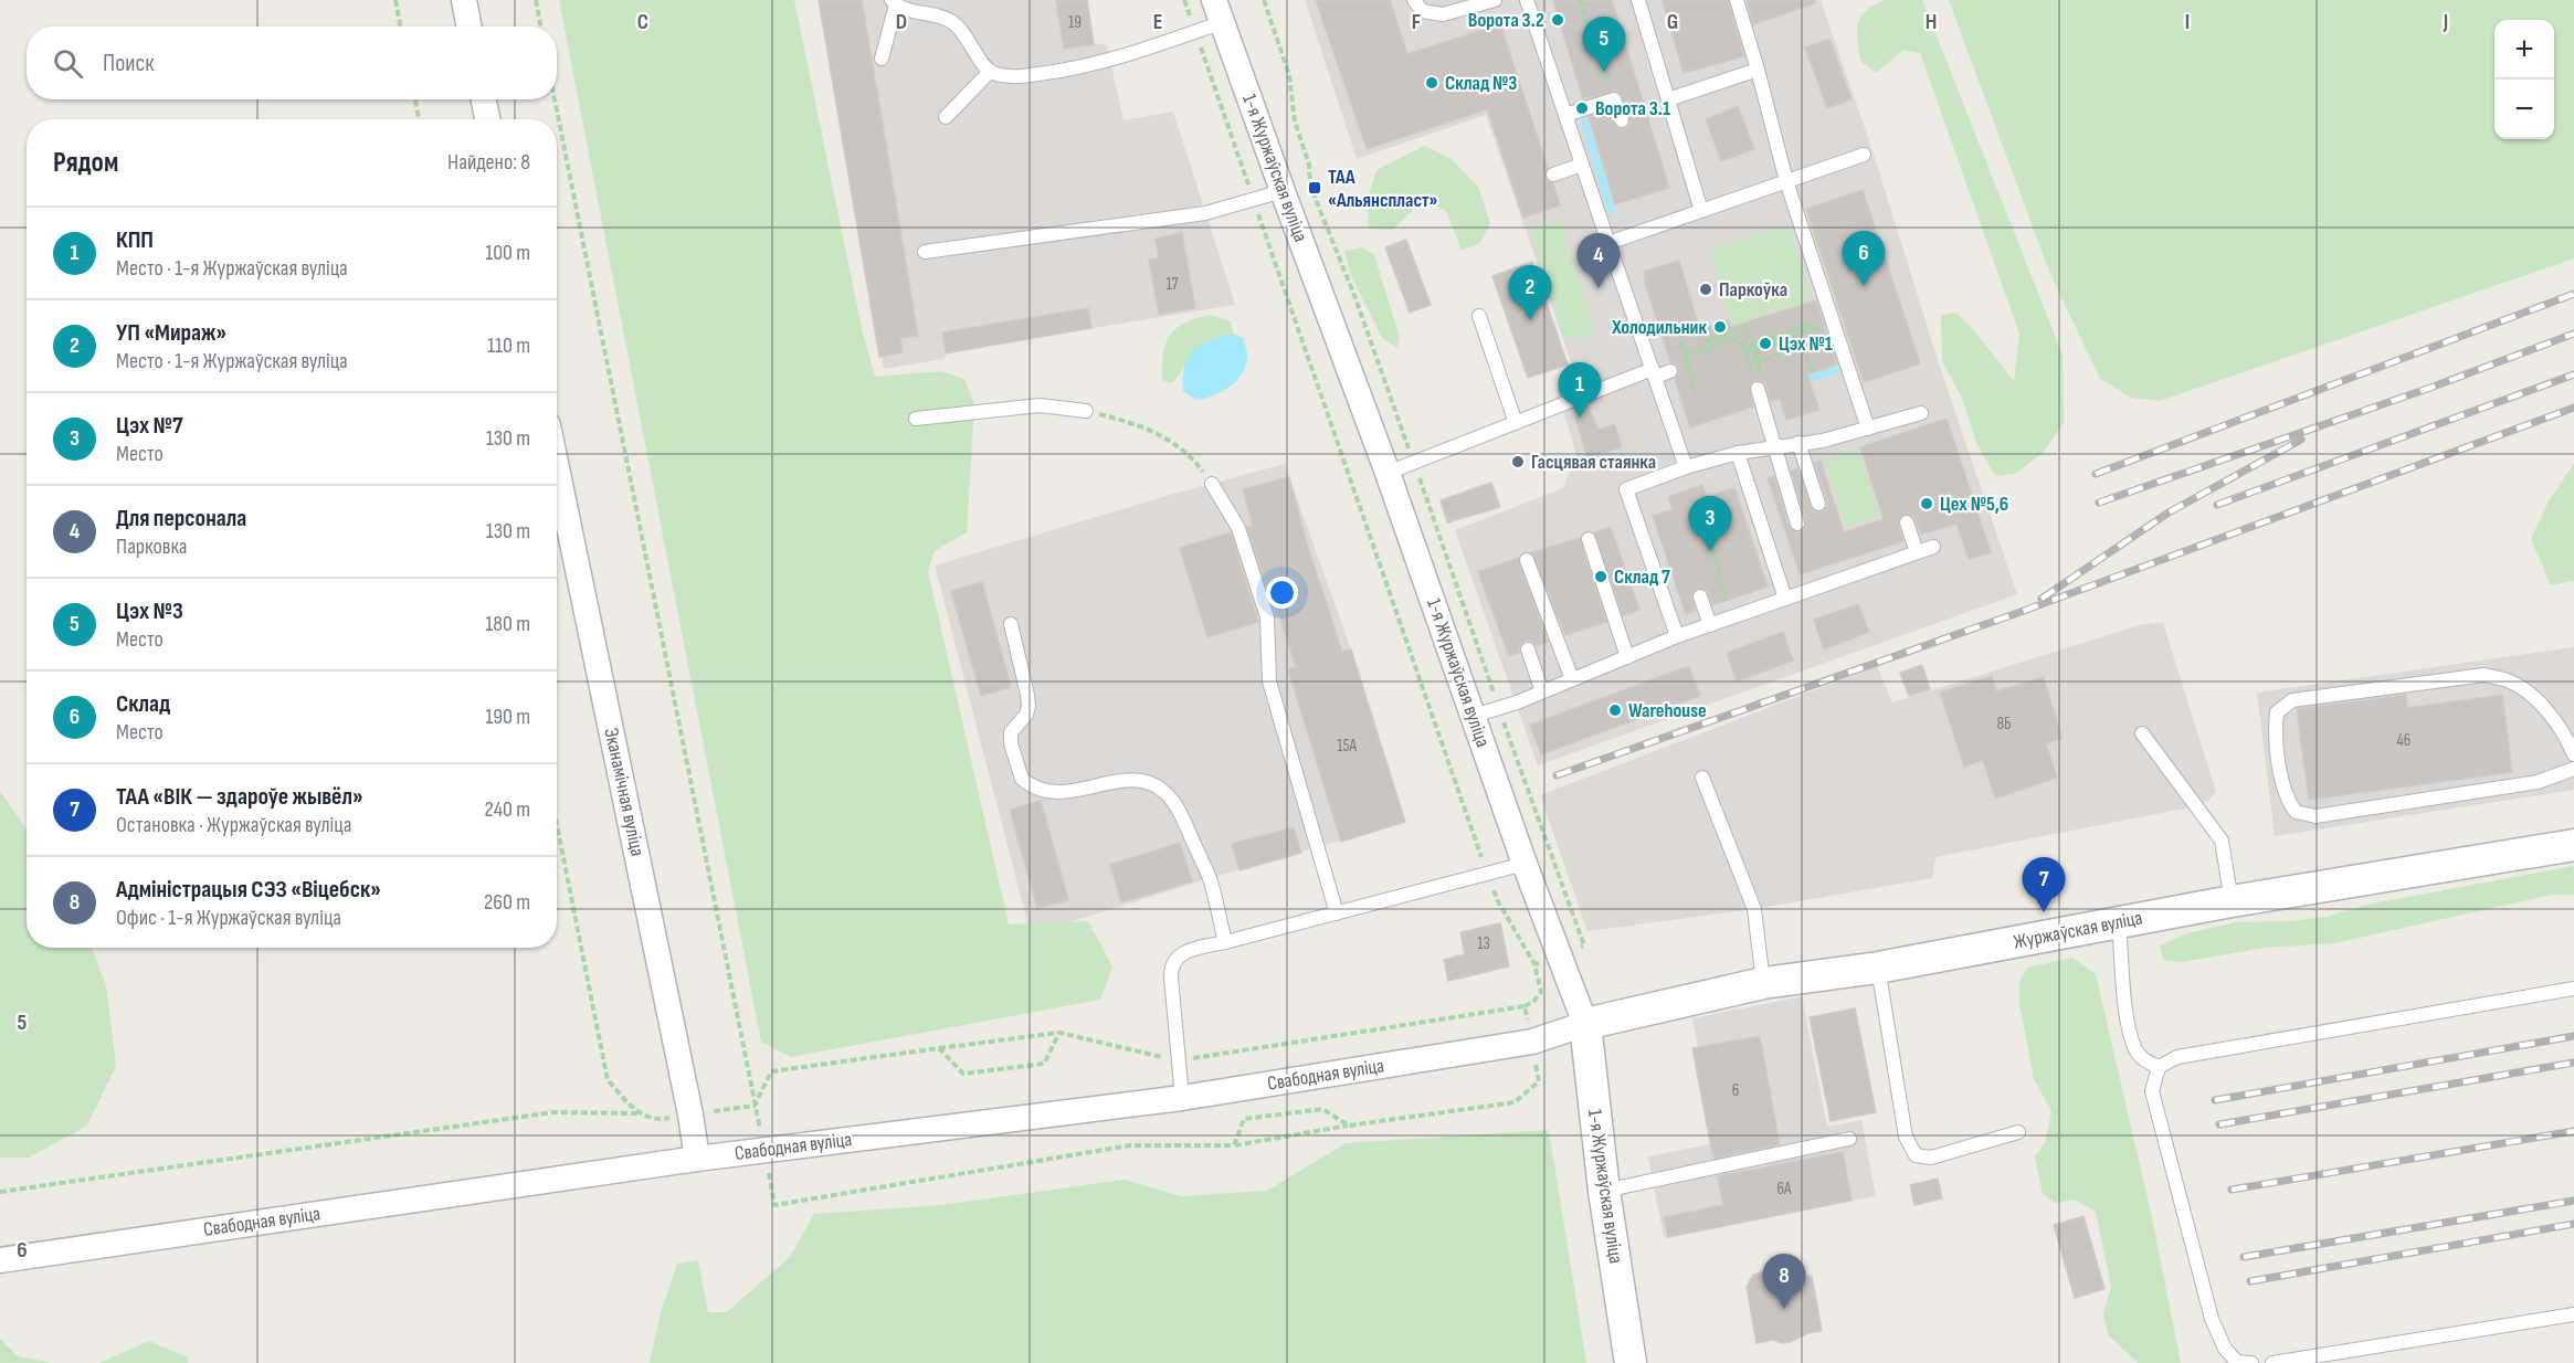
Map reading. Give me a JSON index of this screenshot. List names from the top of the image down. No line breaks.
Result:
{"streets":{"street":["1-я Журжаўская вуліца","Эканамічная вуліца","Журжаўская вуліца","Свабодная вуліца"]},"crossings":[["1-я Журжаўская вуліца","Журжаўская вуліца"],["1-я Журжаўская вуліца","Свабодная вуліца"],["Эканамічная вуліца","Свабодная вуліца"],["Журжаўская вуліца","Свабодная вуліца"]],"places":{"other":["Ворота 3.2","Склад №3","Ворота 3.1","Паркоўка","Холодильник","Цэх №1","Гасцявая стаянка","Цех №5,6","Склад 7","Warehouse"],"transit":["ТАА «Альянспласт»"]},"house_numbers":["19","17","8Б","46","15А","13","6","6А"],"page":{"pins":["5","6","4","2","1","3","7","8"],"map_buttons":["+","−"],"search":"Поиск","heading":["Рядом","Найдено: 8"],"list":[{"mark":"1","name":"КПП","note":"Место · 1-я Журжаўская вуліца","value":"100 m"},{"mark":"2","name":"УП «Мираж»","note":"Место · 1-я Журжаўская вуліца","value":"110 m"},{"mark":"3","name":"Цэх №7","note":"Место","value":"130 m"},{"mark":"4","name":"Для персонала","note":"Парковка","value":"130 m"},{"mark":"5","name":"Цэх №3","note":"Место","value":"180 m"},{"mark":"6","name":"Склад","note":"Место","value":"190 m"},{"mark":"7","name":"ТАА «ВІК — здароўе жывёл»","note":"Остановка · Журжаўская вуліца","value":"240 m"},{"mark":"8","name":"Адміністрацыя СЭЗ «Віцебск»","note":"Офис · 1-я Журжаўская вуліца","value":"260 m"}]},"grid":{"columns":["C","D","E","F","G","H","I","J"],"rows":["5","6"]}}
